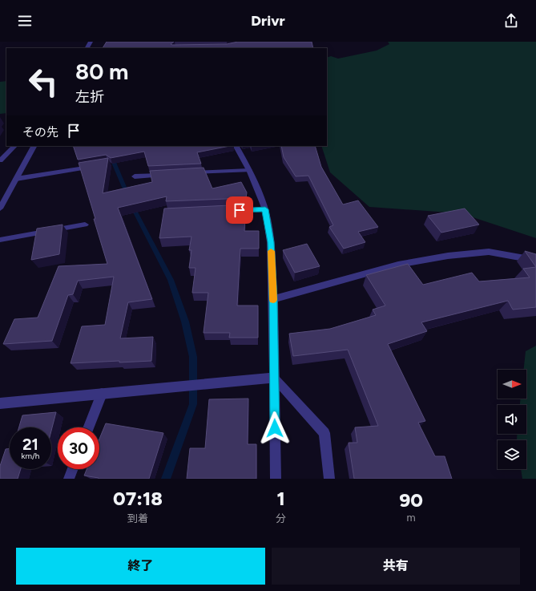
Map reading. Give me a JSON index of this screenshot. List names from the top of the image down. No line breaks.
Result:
{"north":"right","page":{"header":"Drivr","turn":["80 m","左折"],"then":"その先","speed":"21 km/h","limit":"30","eta":["07:18","到着","1","分","90","m"],"buttons":["終了","共有"]}}
